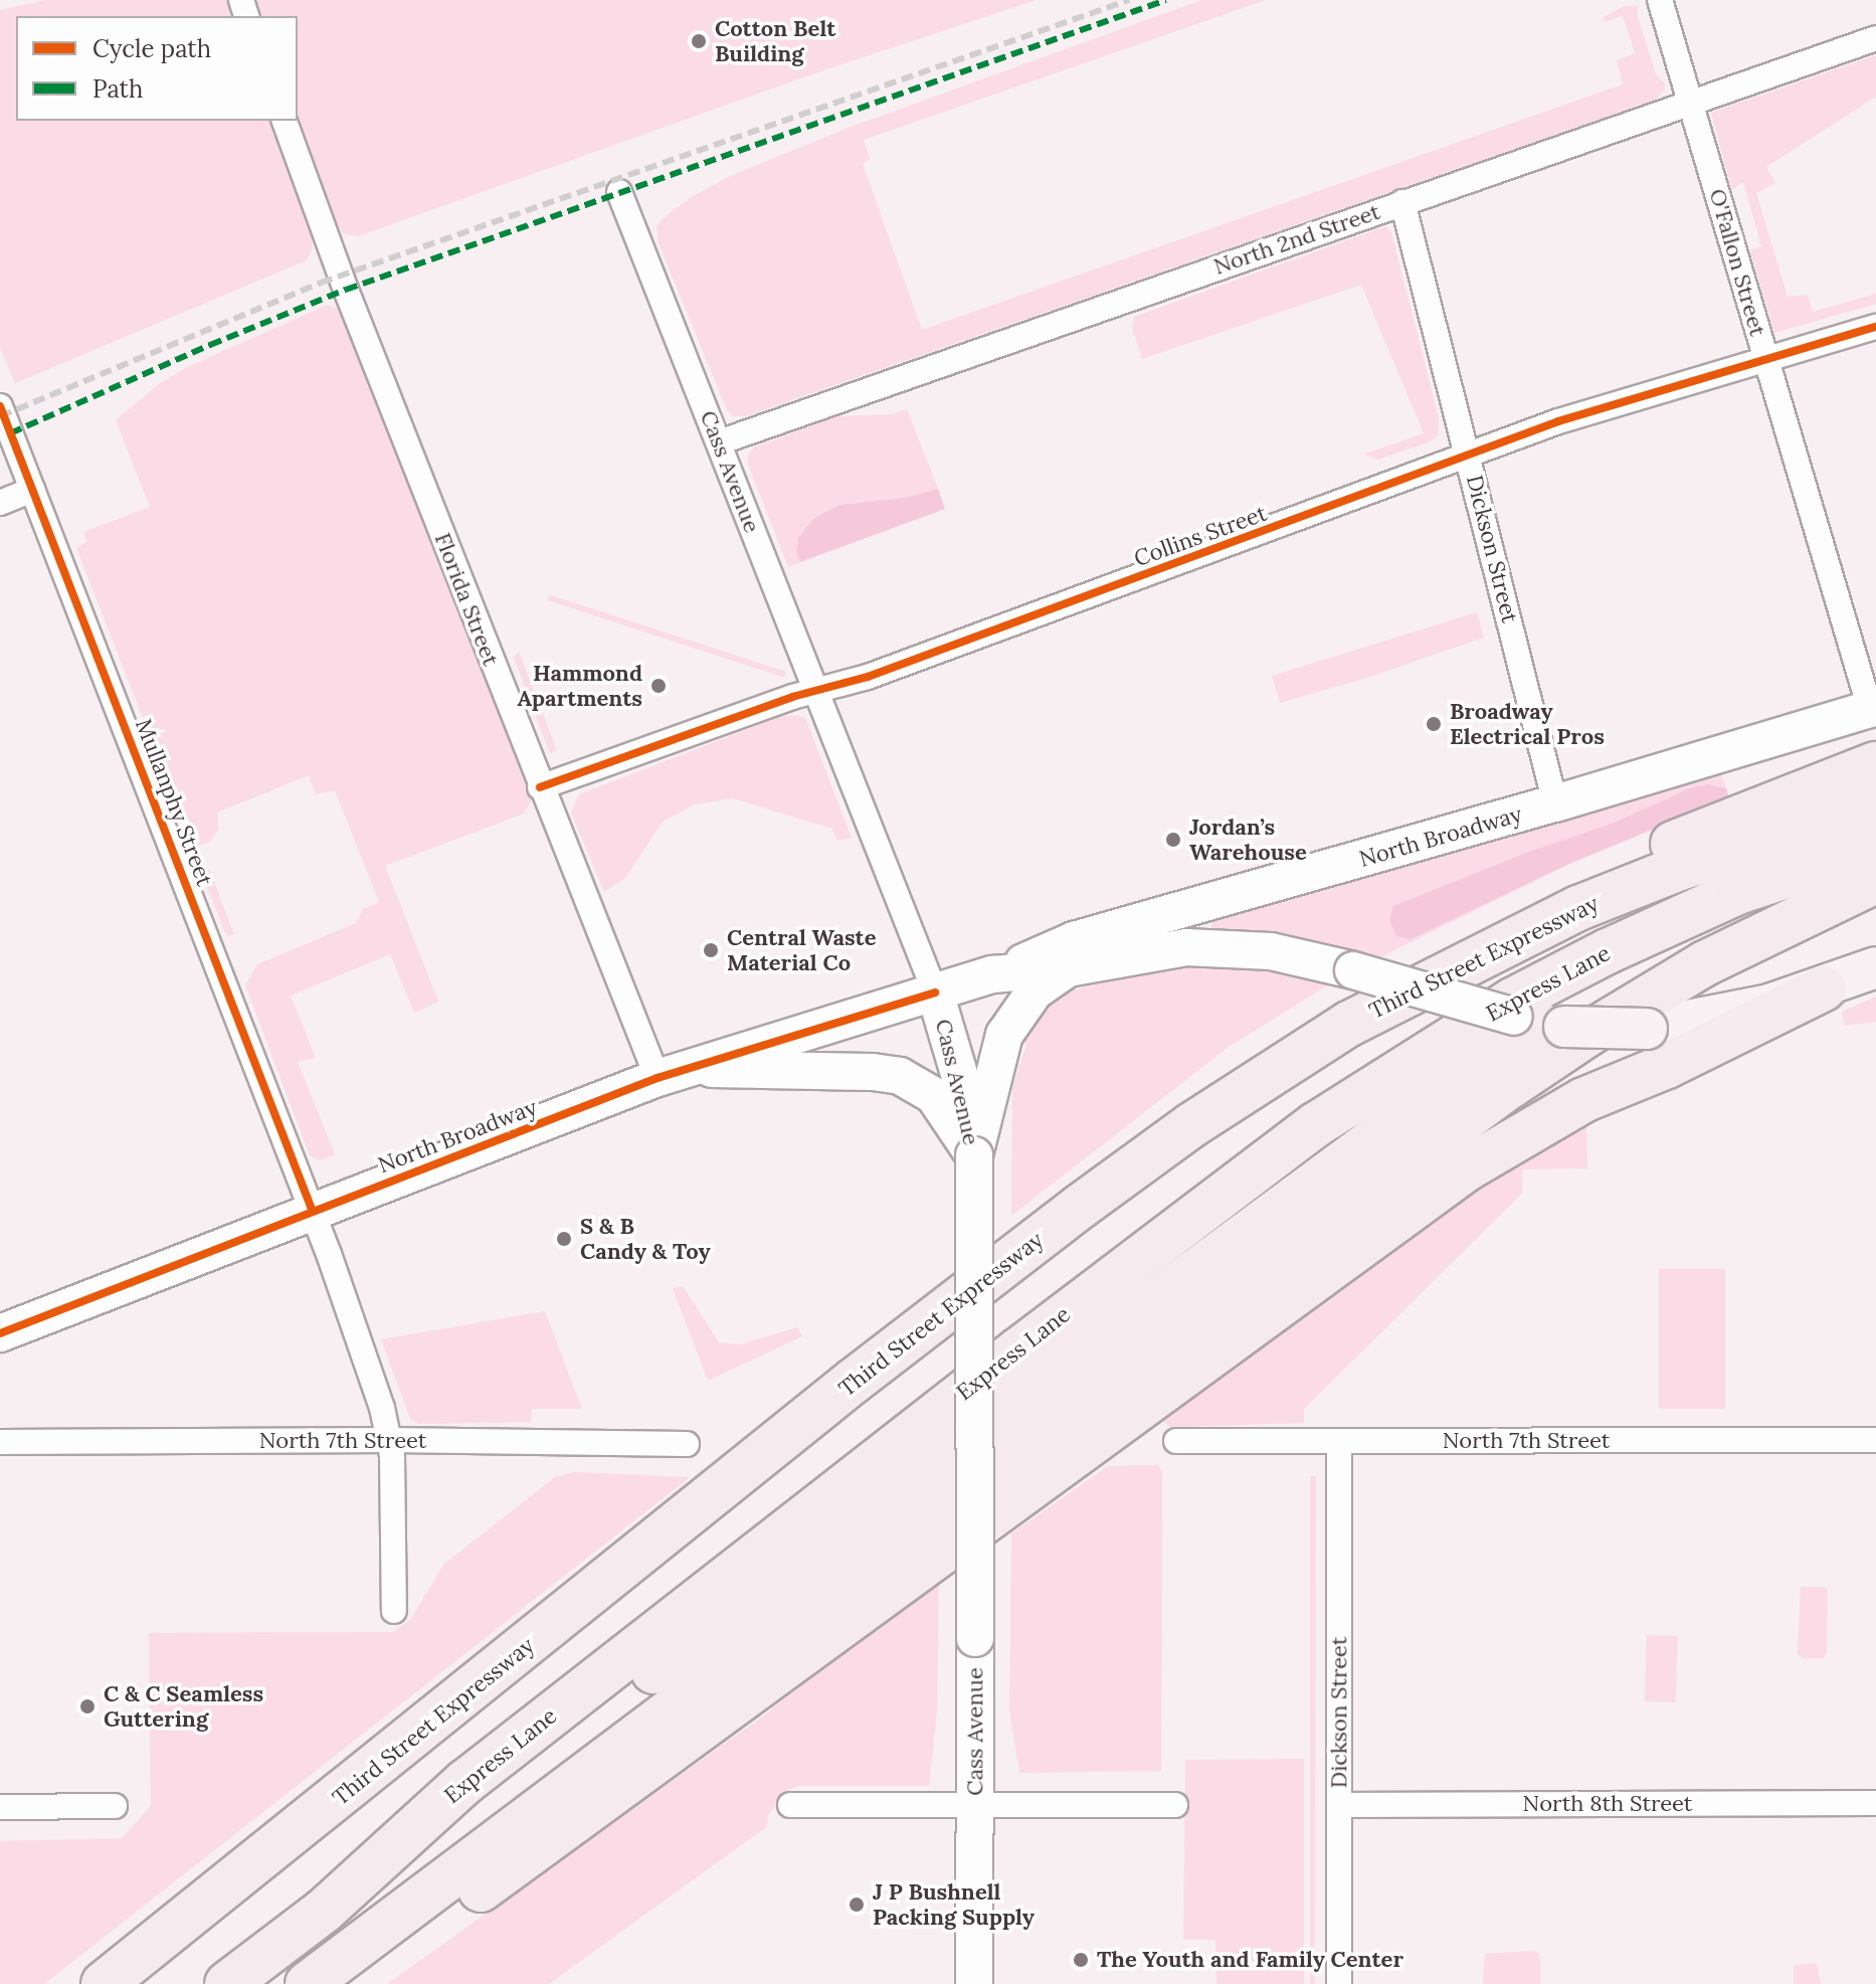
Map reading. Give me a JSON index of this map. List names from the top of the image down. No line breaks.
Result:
{"streets":{"highway":["Third Street Expressway","Express Lane"],"main road":["Cass Avenue","North Broadway"],"street":["North 2nd Street","O'Fallon Street","Collins Street","Dickson Street","Florida Street","Mullanphy Street","North 7th Street","North 8th Street"]},"crossings":[["North 2nd Street","O'Fallon Street"],["North 2nd Street","Cass Avenue"],["North 2nd Street","Dickson Street"],["O'Fallon Street","Collins Street"],["O'Fallon Street","North Broadway"],["Cass Avenue","Collins Street"],["Cass Avenue","North Broadway"],["Collins Street","Dickson Street"],["Collins Street","Florida Street"],["Dickson Street","North Broadway"],["Dickson Street","North 7th Street"],["Dickson Street","North 8th Street"],["Florida Street","North Broadway"],["Mullanphy Street","North Broadway"],["Mullanphy Street","North 7th Street"]],"places":["Cotton Belt Building","Hammond Apartments","Broadway Electrical Pros","Jordan’s Warehouse","Central Waste Material Co","S & B Candy & Toy","C & C Seamless Guttering","J P Bushnell Packing Supply","The Youth and Family Center"],"legend":["Cycle path","Path"]}
